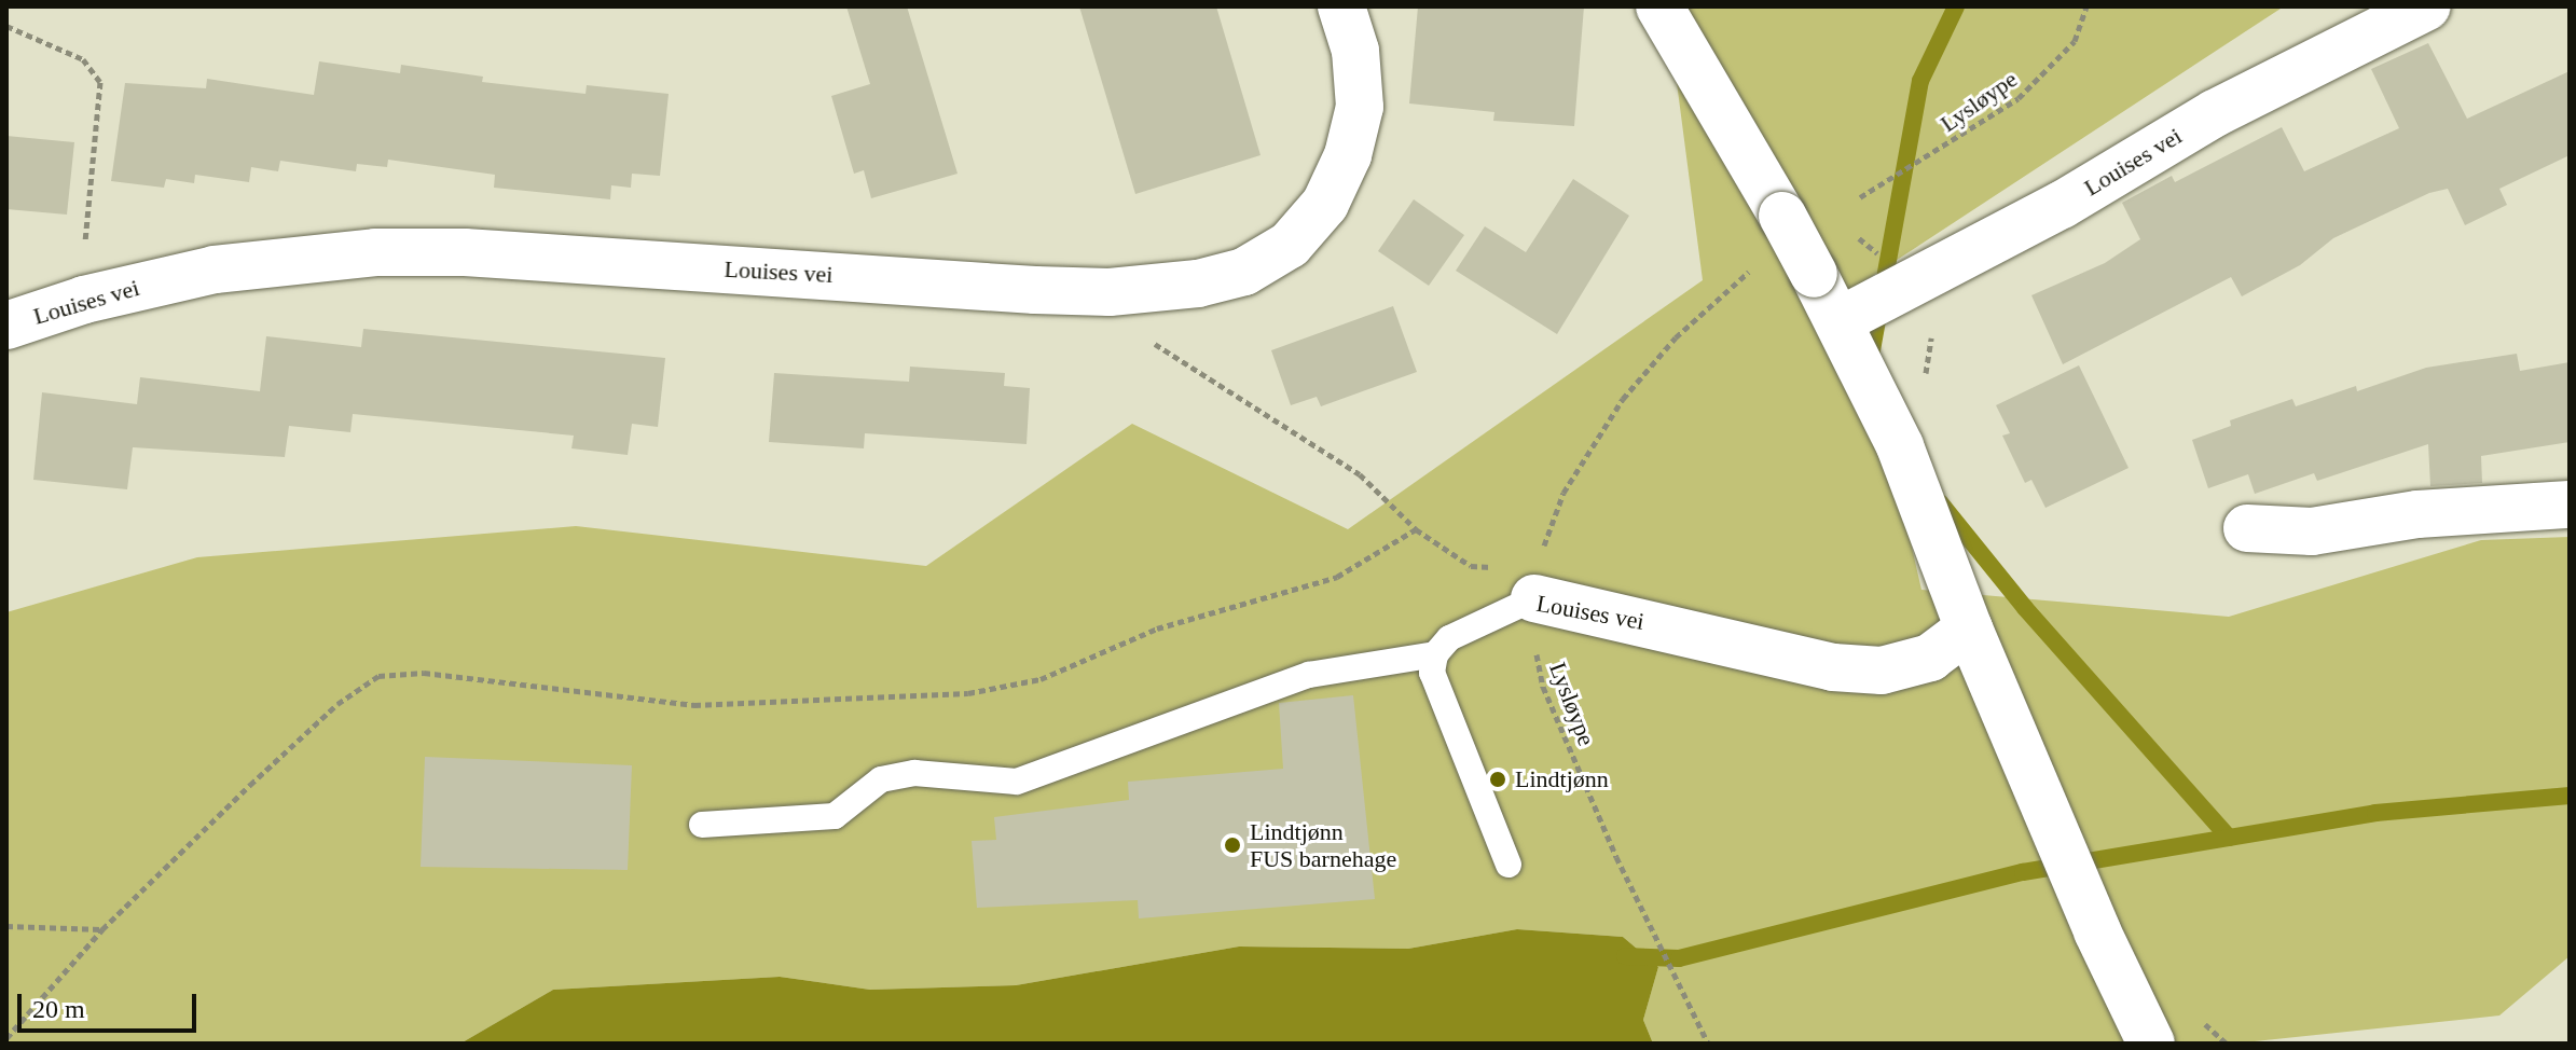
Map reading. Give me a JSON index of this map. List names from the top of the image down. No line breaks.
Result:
{"streets":{"street":["Louises vei"],"path":["Lysløype"]},"crossings":[["Lysløype","Louises vei"]],"places":["Lindtjønn","Lindtjønn FUS barnehage"],"scale_bar":"20 m"}
